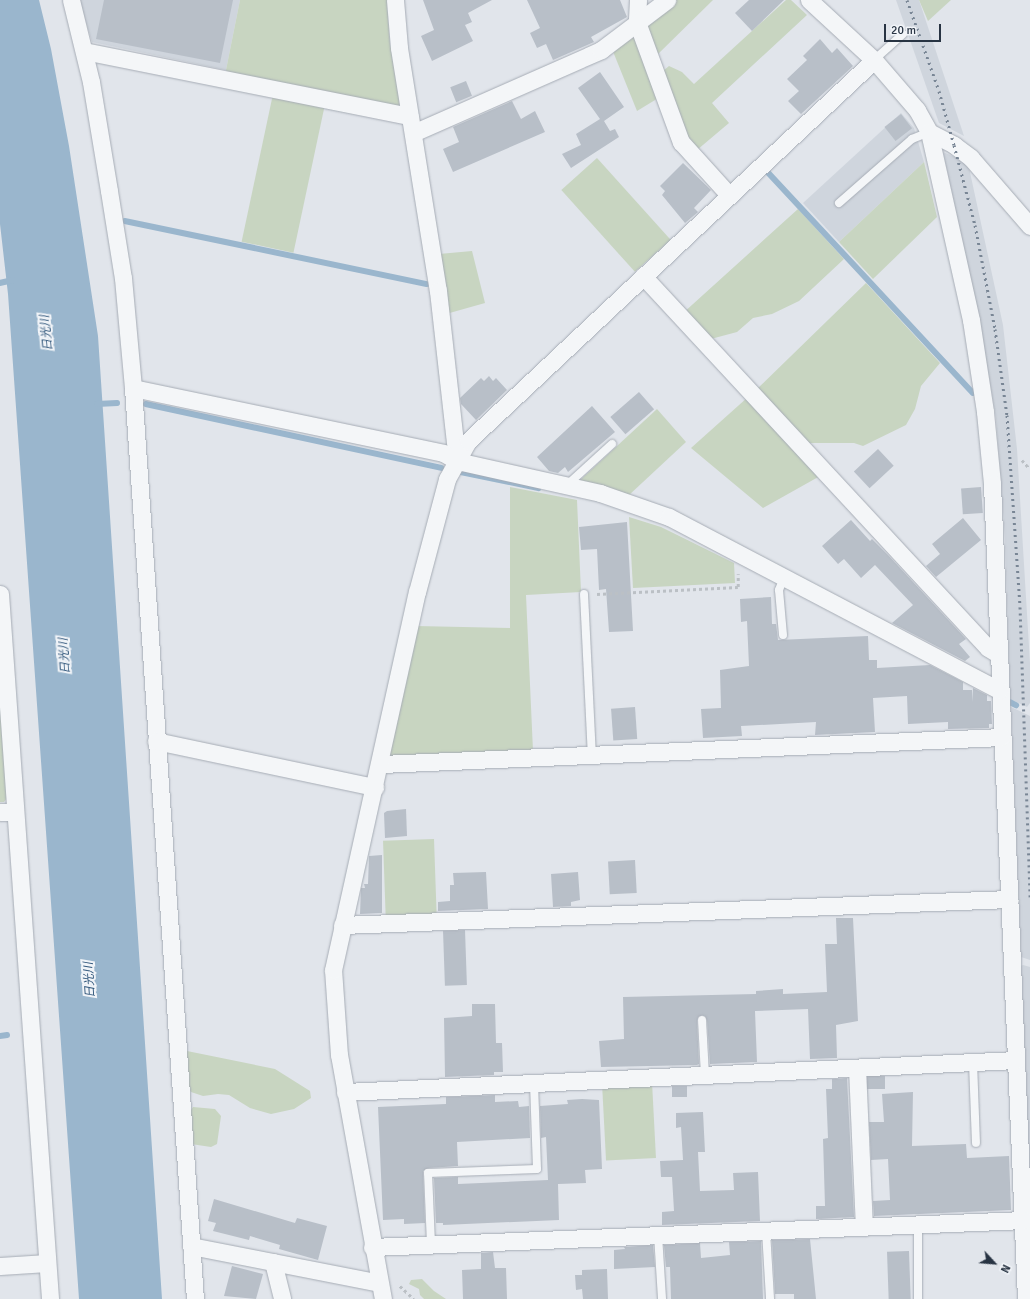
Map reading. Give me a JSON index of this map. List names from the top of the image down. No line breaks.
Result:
{"water":["日光川"],"scale_bar":"20 m","north":"bottom right"}
